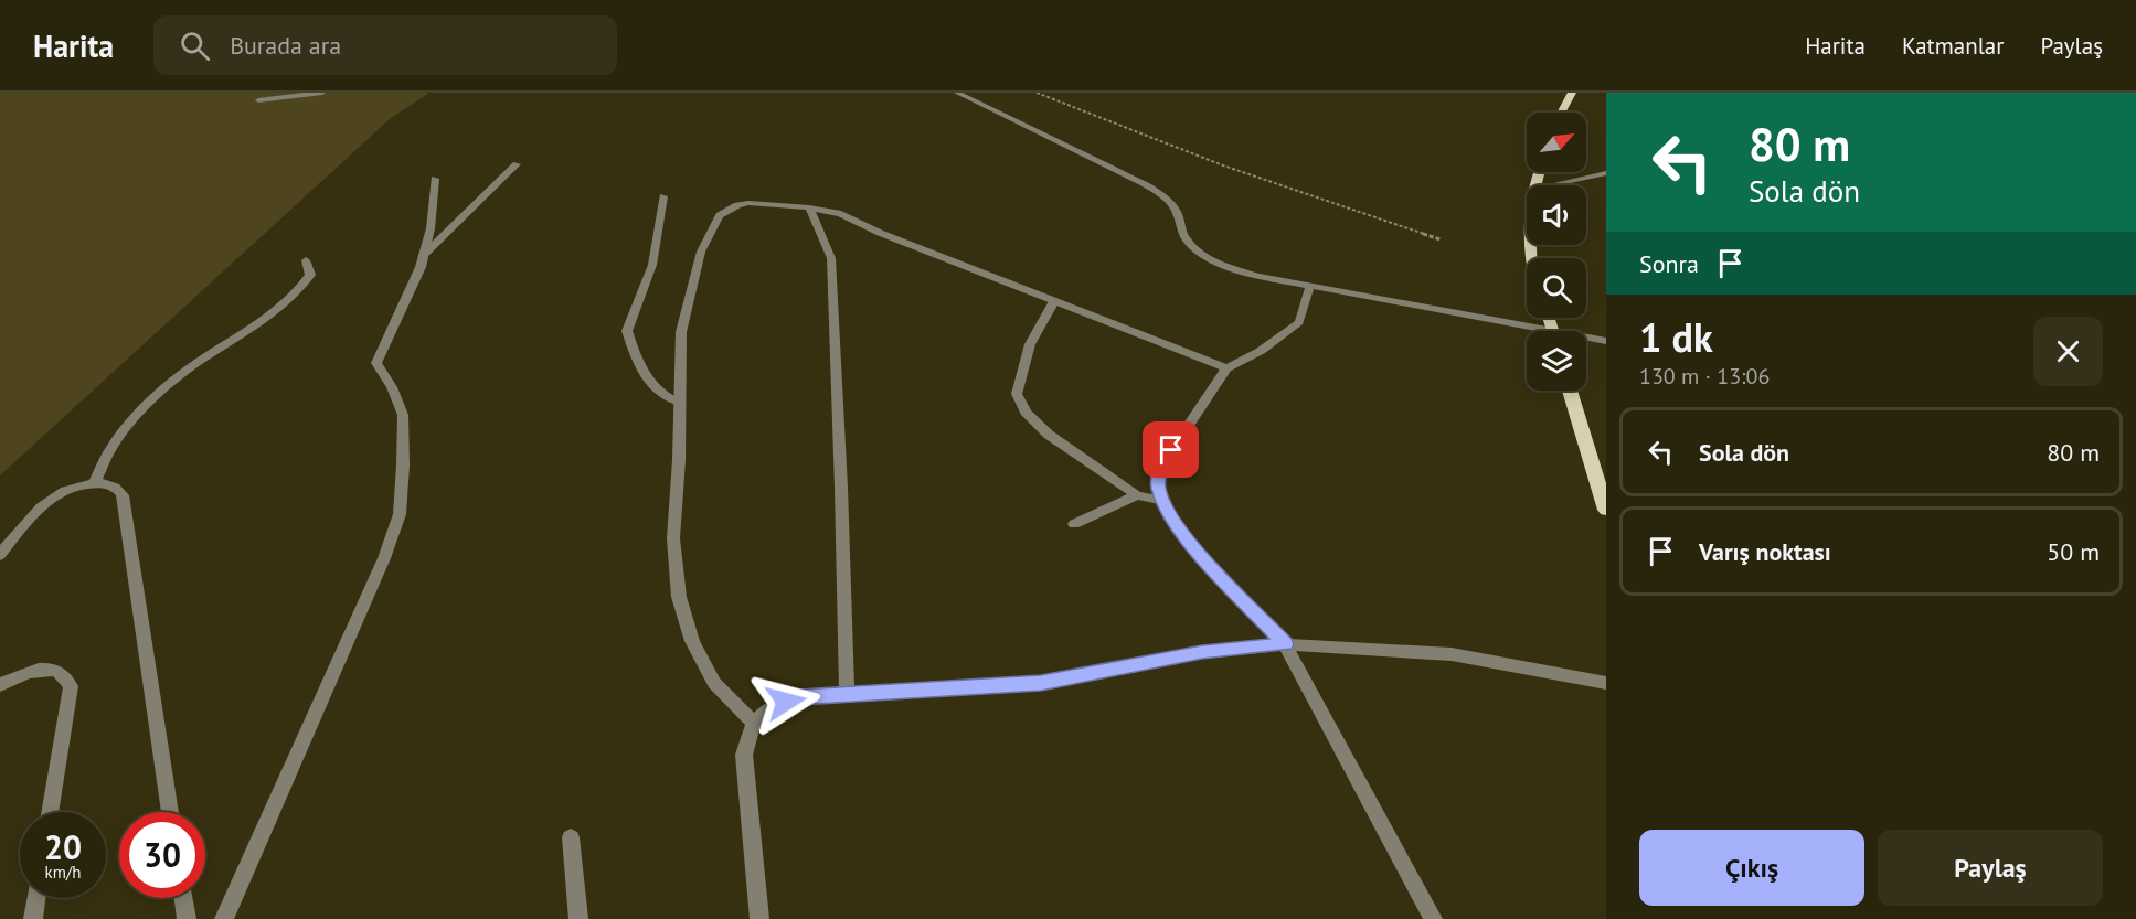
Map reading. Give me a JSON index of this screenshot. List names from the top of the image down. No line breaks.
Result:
{"north":"top right","page":{"header":"Harita","search":"Burada ara","nav":["Harita","Katmanlar","Paylaş"],"turn":["80 m","Sola dön"],"then":"Sonra","heading":["1 dk","130 m · 13:06"],"list":[{"name":"Sola dön","value":"80 m"},{"name":"Varış noktası","value":"50 m"}],"speed":"20 km/h","limit":"30","buttons":["Çıkış","Paylaş"]}}
